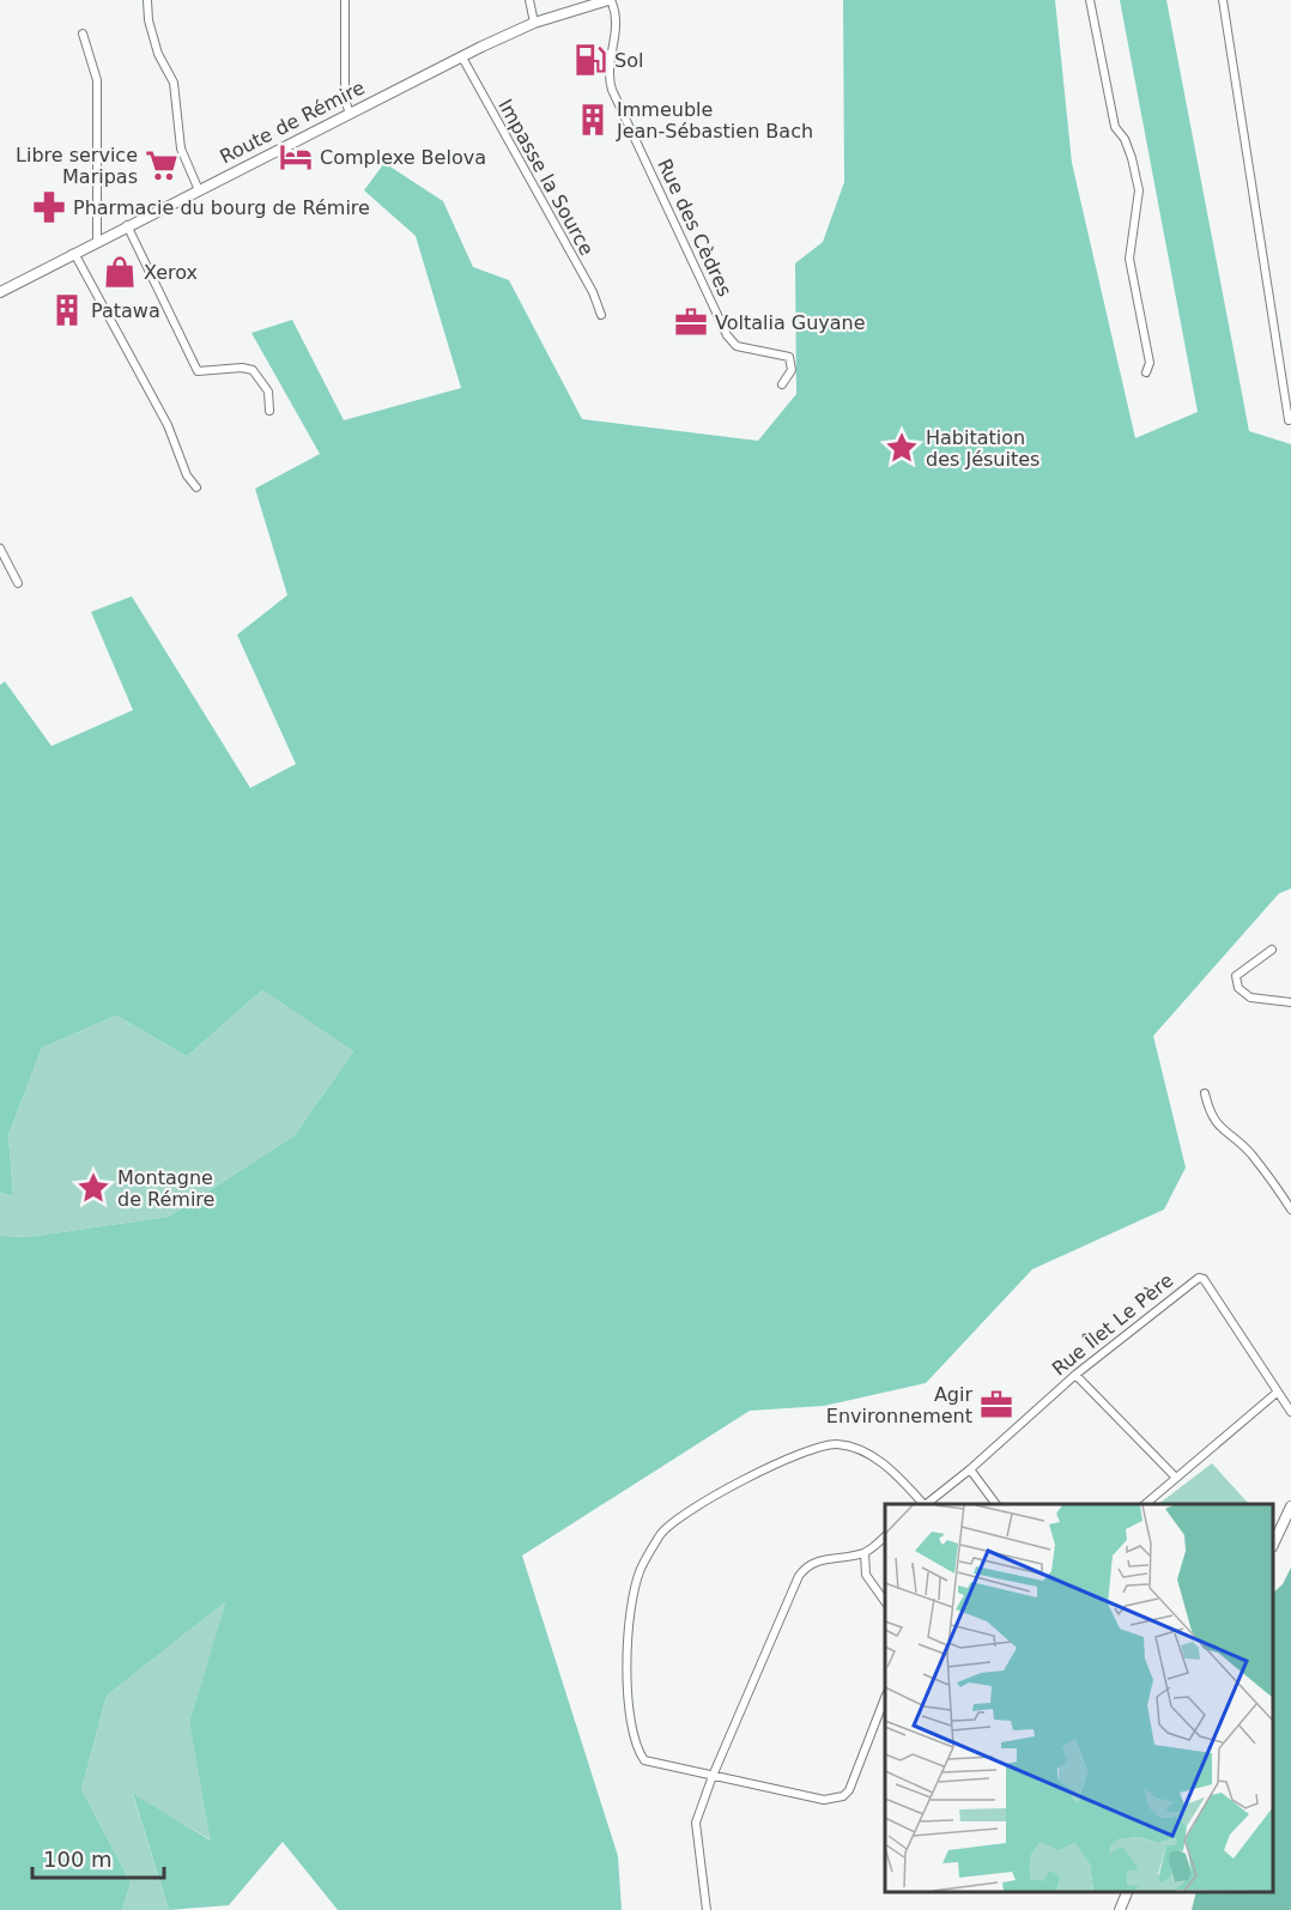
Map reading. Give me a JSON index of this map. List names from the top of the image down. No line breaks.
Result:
{"streets":{"main road":["Route de Rémire"],"street":["Impasse la Source","Rue des Cèdres","Rue Îlet Le Père"]},"crossings":[["Route de Rémire","Impasse la Source"],["Route de Rémire","Rue des Cèdres"]],"places":{"fuel station":["Sol"],"building":["Immeuble Jean-Sébastien Bach","Patawa"],"hotel":["Complexe Belova"],"supermarket":["Libre service Maripas"],"pharmacy":["Pharmacie du bourg de Rémire"],"shop":["Xerox"],"office":["Voltalia Guyane","Agir Environnement"],"place":["Habitation des Jésuites","Montagne de Rémire"]},"scale_bar":"100 m"}
